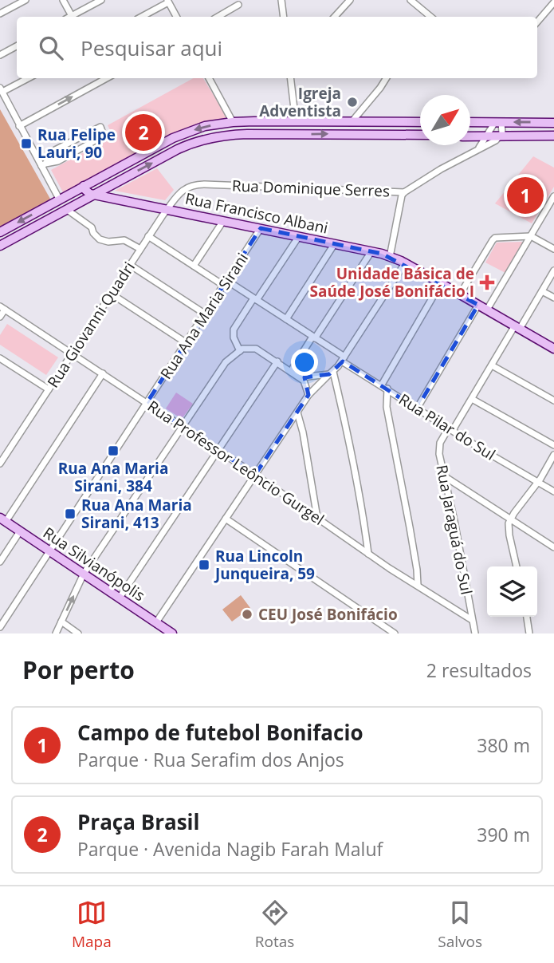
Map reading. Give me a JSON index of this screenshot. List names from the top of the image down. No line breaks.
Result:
{"streets":{"main road":["Rua Francisco Albani","Rua Silvianópolis"],"street":["Rua Dominique Serres","Rua Ana Maria Sirani","Rua Giovanni Quadri","Rua Pilar do Sul","Rua Professor Leôncio Gurgel","Rua Jaraguá do Sul"]},"crossings":[["Rua Dominique Serres","Rua Giovanni Quadri"],["Rua Francisco Albani","Rua Ana Maria Sirani"],["Rua Francisco Albani","Rua Giovanni Quadri"],["Rua Francisco Albani","Rua Jaraguá do Sul"],["Rua Ana Maria Sirani","Rua Pilar do Sul"],["Rua Ana Maria Sirani","Rua Professor Leôncio Gurgel"],["Rua Ana Maria Sirani","Rua Silvianópolis"],["Rua Giovanni Quadri","Rua Pilar do Sul"],["Rua Giovanni Quadri","Rua Professor Leôncio Gurgel"],["Rua Pilar do Sul","Rua Jaraguá do Sul"],["Rua Professor Leôncio Gurgel","Rua Jaraguá do Sul"]],"places":{"other":["Igreja Adventista","CEU José Bonifácio"],"transit":["Rua Felipe Lauri, 90","Rua Ana Maria Sirani, 384","Rua Ana Maria Sirani, 413","Rua Lincoln Junqueira, 59"],"health":["Unidade Básica de Saúde José Bonifácio I"]},"north":"top right","page":{"search":"Pesquisar aqui","pins":["2","1"],"heading":["Por perto","2 resultados"],"list":[{"mark":"1","name":"Campo de futebol Bonifacio","note":"Parque · Rua Serafim dos Anjos","value":"380 m"},{"mark":"2","name":"Praça Brasil","note":"Parque · Avenida Nagib Farah Maluf","value":"390 m"}],"nav":["Mapa","Rotas","Salvos"]}}
